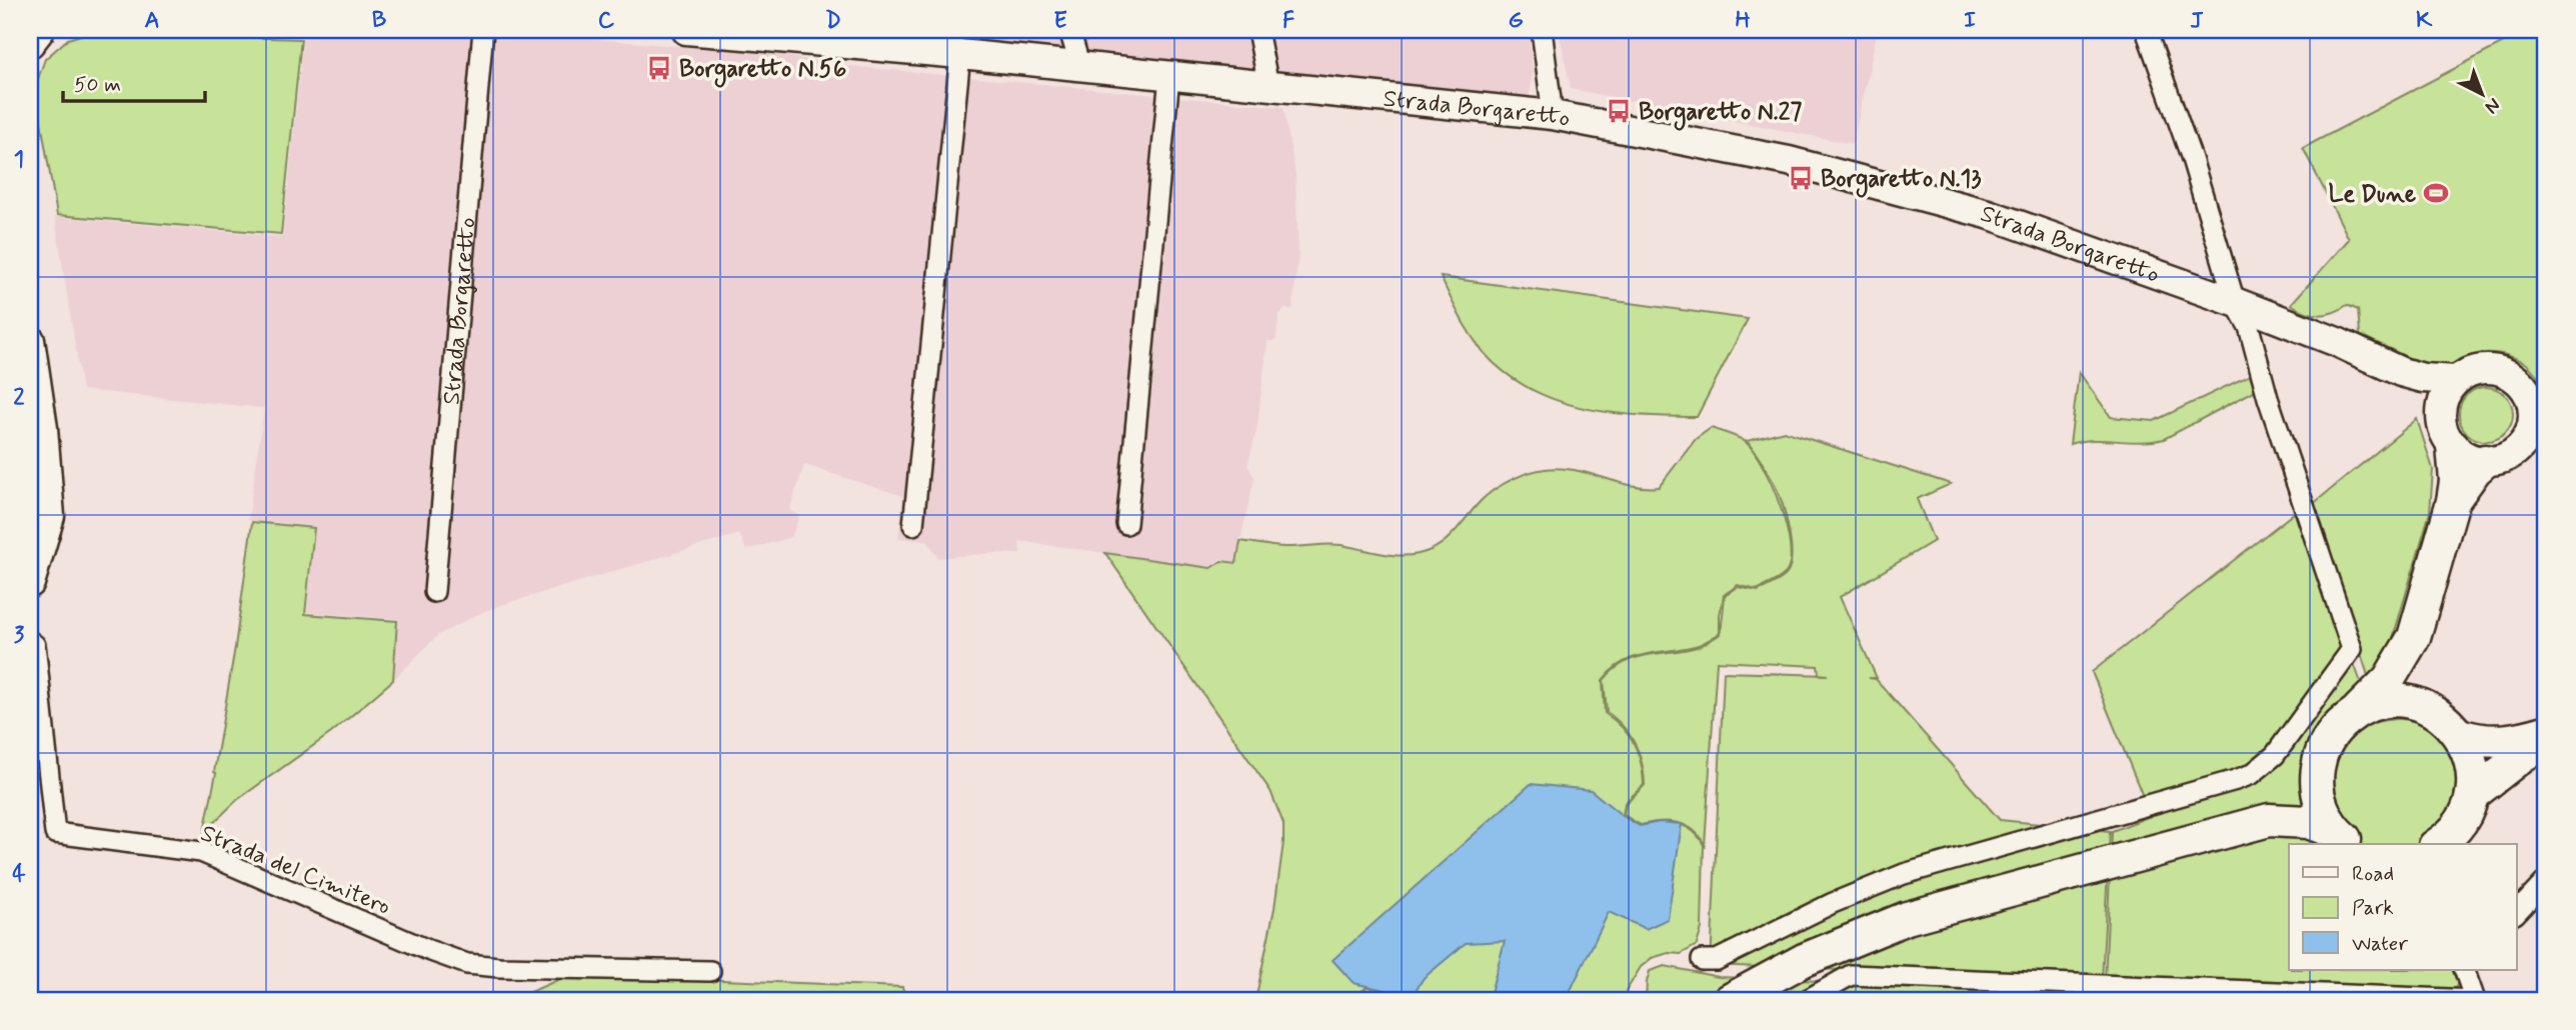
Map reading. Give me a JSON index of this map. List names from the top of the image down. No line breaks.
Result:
{"streets":{"street":["Strada Borgaretto","Strada del Cimitero"]},"places":{"bus stop":["Borgaretto N.56","Borgaretto N.27","Borgaretto N.13"],"sports":["Le Dune"]},"legend":["Road","Park","Water"],"scale_bar":"50 m","north":"bottom right","grid":{"columns":["A","B","C","D","E","F","G","H","I","J","K"],"rows":["1","2","3","4"]}}
